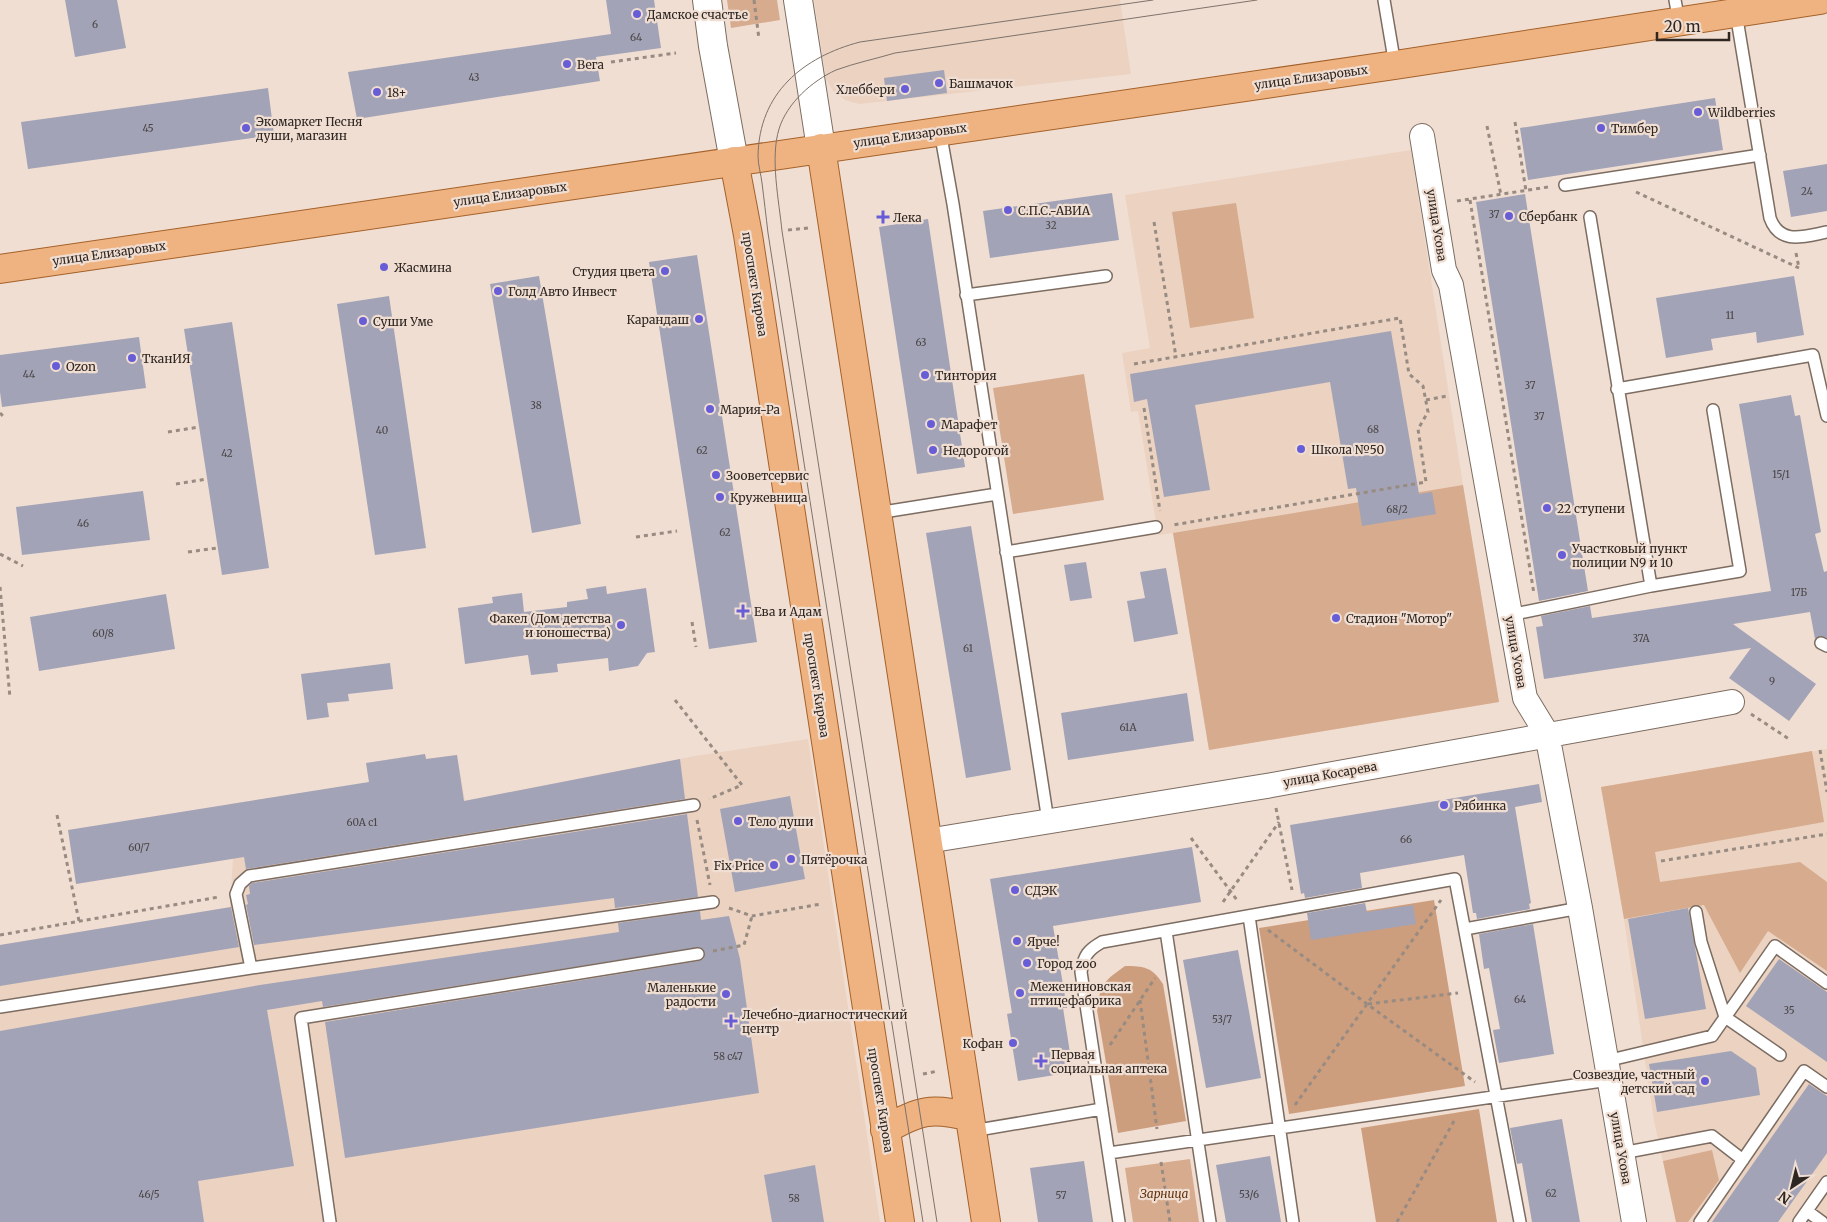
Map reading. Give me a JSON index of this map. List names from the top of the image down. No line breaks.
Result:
{"streets":{"main road":["улица Елизаровых","проспект Кирова"],"street":["улица Усова","улица Косарева"]},"crossings":[["улица Елизаровых","проспект Кирова"],["улица Усова","улица Косарева"]],"parks":["Зарница"],"places":{"other":["Дамское счастье","Вега","Башмачок","Хлеббери","18+","Wildberries","Экомаркет Песня души, магазин","Тимбер","С.П.С.-АВИА","Сбербанк","Жасмина","Студия цвета","Голд Авто Инвест","Карандаш","Суши Уме","ТканИЯ","Ozon","Тинтория","Мария-Ра","Марафет","Школа №50","Недорогой","Зооветсервис","Кружевница","22 ступени","Участковый пункт полиции N9 и 10","Стадион \"Мотор\"","Факел (Дом детства и юношества)","Рябинка","Тело души","Пятёрочка","Fix Price","СДЭК","Ярче!","Город zoo","Межениновская птицефабрика","Маленькие радости","Кофан","Созвездие, частный детский сад"],"health":["Лека","Ева и Адам","Лечебно-диагностический центр","Первая социальная аптека"]},"house_numbers":["6","64","43","45","24","37","32","11","63","44","37","38","37","68","40","62","42","15/1","68/2","46","62","17Б","60/8","37А","61","9","61А","60А с1","66","60/7","64","35","53/7","58 с47","62","46/5","53/6","57","58"],"scale_bar":"20 m","north":"bottom left"}
